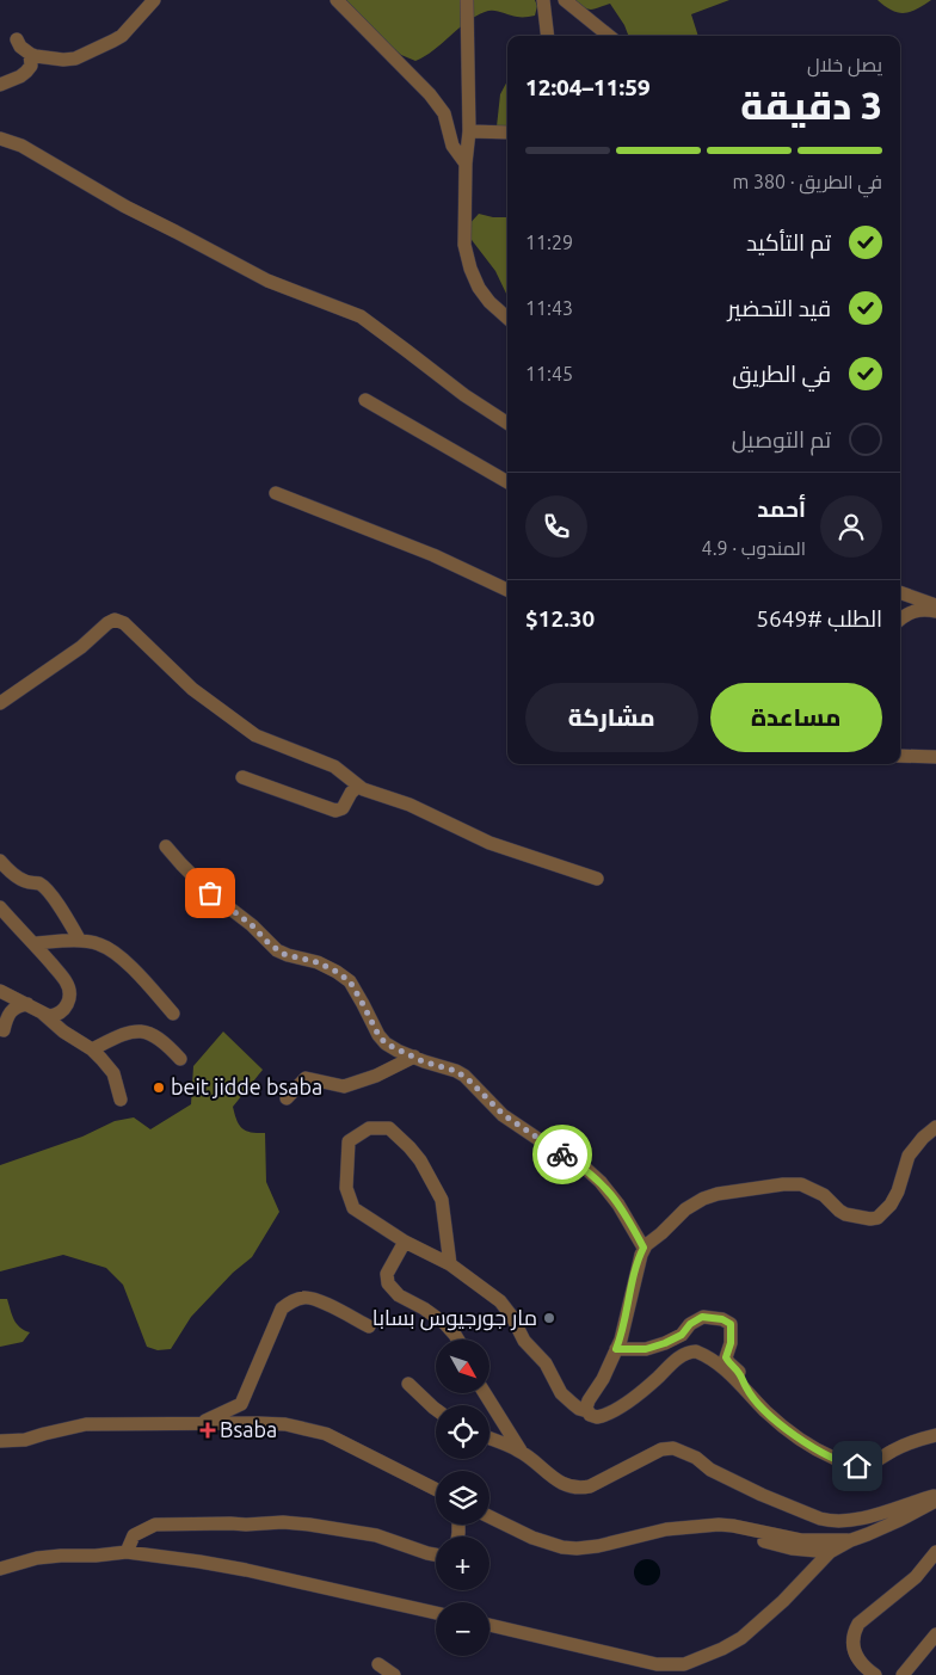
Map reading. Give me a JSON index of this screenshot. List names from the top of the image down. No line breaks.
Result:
{"places":{"other":["beit jidde bsaba","مار جورجيوس بسابا"],"health":["Bsaba"]},"north":"bottom right","page":{"heading":["3 دقيقة","يصل خلال","11:59–12:04"],"panel":["أحمد","المندوب · 4.9","الطلب #5649","$12.30"],"bar":"في الطريق · 380 m","list":[["تم التأكيد","11:29"],["قيد التحضير","11:43"],["في الطريق","11:45"],"تم التوصيل"],"buttons":["مساعدة","مشاركة"],"map_buttons":["+","−"]}}
